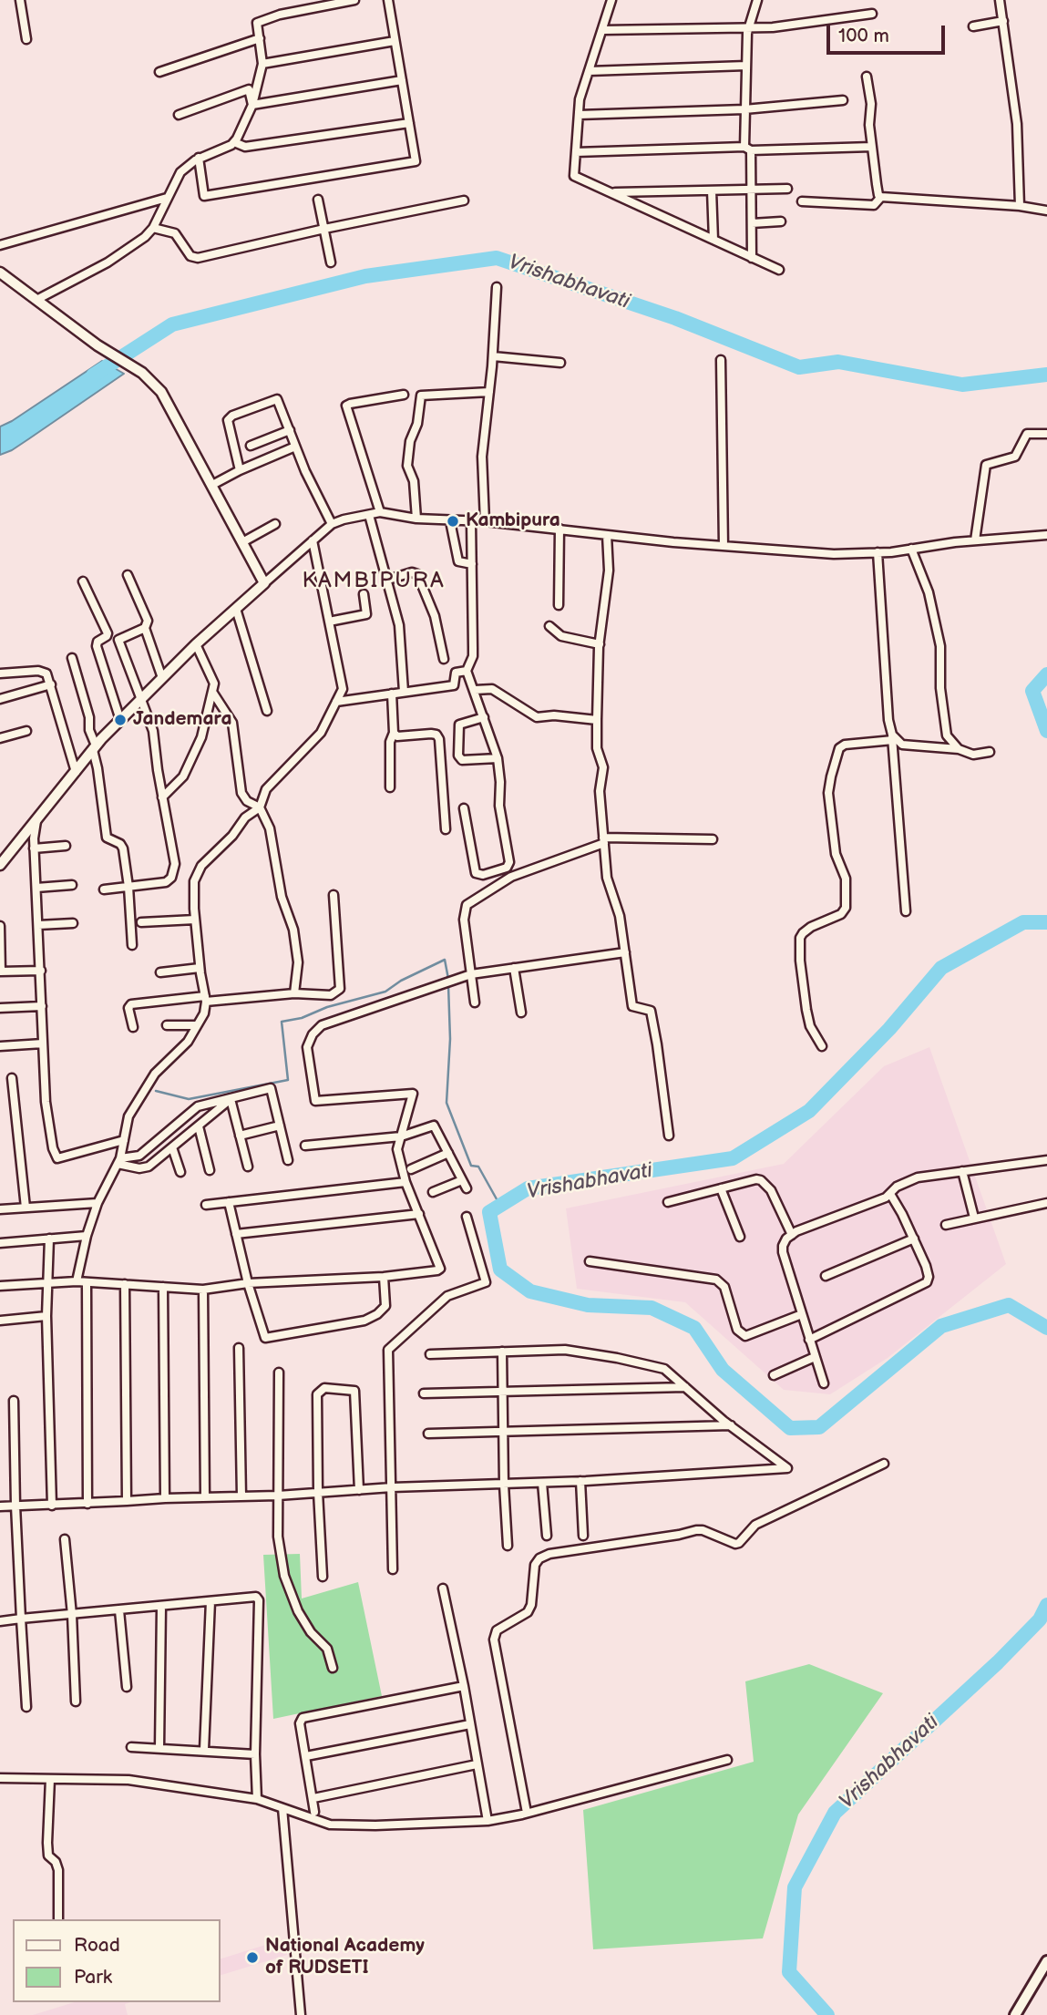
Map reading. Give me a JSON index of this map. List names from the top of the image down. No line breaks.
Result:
{"districts":["KAMBIPURA"],"water":["Vrishabhavati"],"places":["Kambipura","Jandemara","National Academy of RUDSETI"],"legend":["Road","Park"],"scale_bar":"100 m"}
